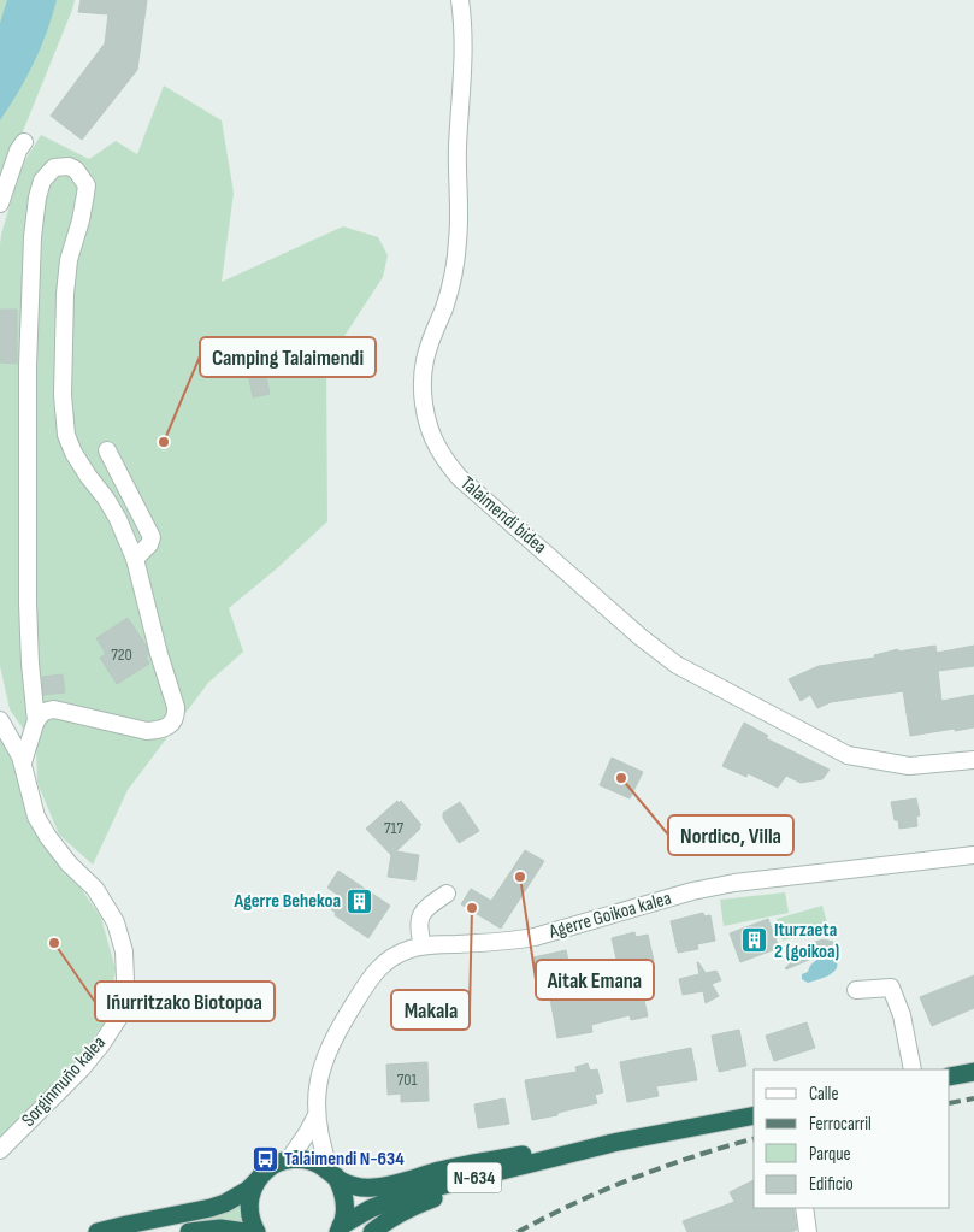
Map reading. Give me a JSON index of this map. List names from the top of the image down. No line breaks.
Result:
{"streets":{"highway":["N-634"],"street":["Talaimendi bidea","Agerre Goikoa kalea","Sorginmuño kalea"]},"places":{"other":["Camping Talaimendi","Nordico, Villa","Aitak Emana","Makala","Iñurritzako Biotopoa"],"building":["Agerre Behekoa","Iturzaeta 2 (goikoa)"],"bus stop":["Talaimendi N-634"]},"house_numbers":["720","717","701"],"legend":["Calle","Ferrocarril","Parque","Edificio"]}
